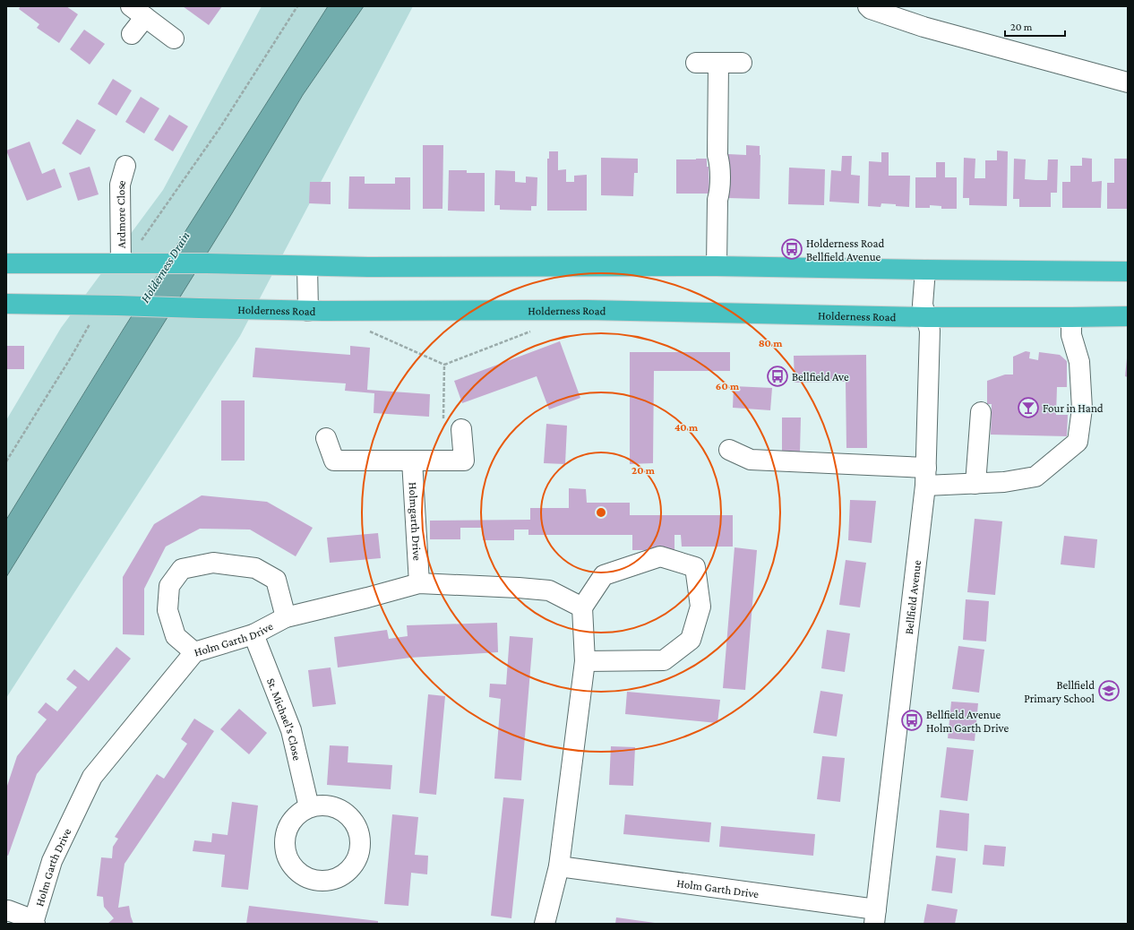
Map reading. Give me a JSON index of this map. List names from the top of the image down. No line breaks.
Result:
{"streets":{"highway":["Holderness Road"],"street":["Ardmore Close","Holmgarth Drive","Bellfield Avenue","Holm Garth Drive","St. Michael's Close"]},"crossings":[["Holderness Road","Bellfield Avenue"],["Holmgarth Drive","Holm Garth Drive"],["Bellfield Avenue","Holm Garth Drive"],["Holm Garth Drive","St. Michael's Close"]],"water":["Holderness Drain"],"places":{"bus stop":["Holderness Road Bellfield Avenue","Bellfield Ave","Bellfield Avenue Holm Garth Drive"],"bar":["Four in Hand"],"school or university":["Bellfield Primary School"]},"scale_bar":"20 m","rings":["80 m","60 m","40 m","20 m"]}
